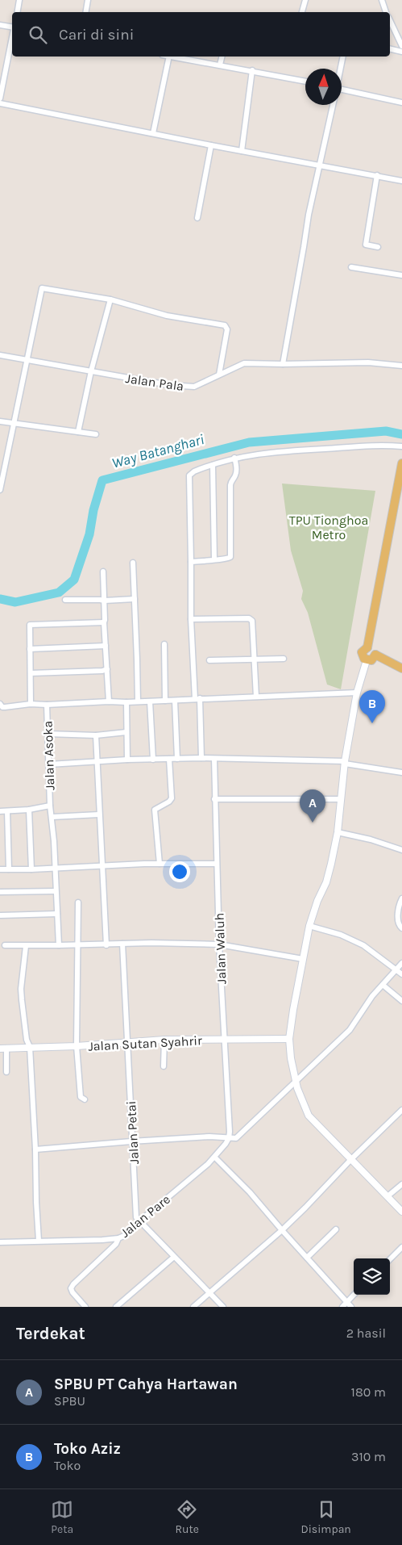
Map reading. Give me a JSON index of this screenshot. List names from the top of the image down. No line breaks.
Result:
{"streets":{"street":["Jalan Pala","Jalan Asoka","Jalan Waluh","Jalan Sutan Syahrir","Jalan Petai","Jalan Pare"]},"crossings":[["Jalan Waluh","Jalan Sutan Syahrir"],["Jalan Waluh","Jalan Pare"],["Jalan Sutan Syahrir","Jalan Petai"],["Jalan Petai","Jalan Pare"]],"water":["Way Batanghari"],"parks":["TPU Tionghoa Metro"],"north":"top","page":{"search":"Cari di sini","pins":["B","A"],"heading":["Terdekat","2 hasil"],"list":[{"mark":"A","name":"SPBU PT Cahya Hartawan","note":"SPBU","value":"180 m"},{"mark":"B","name":"Toko Aziz","note":"Toko","value":"310 m"}],"nav":["Peta","Rute","Disimpan"]}}
